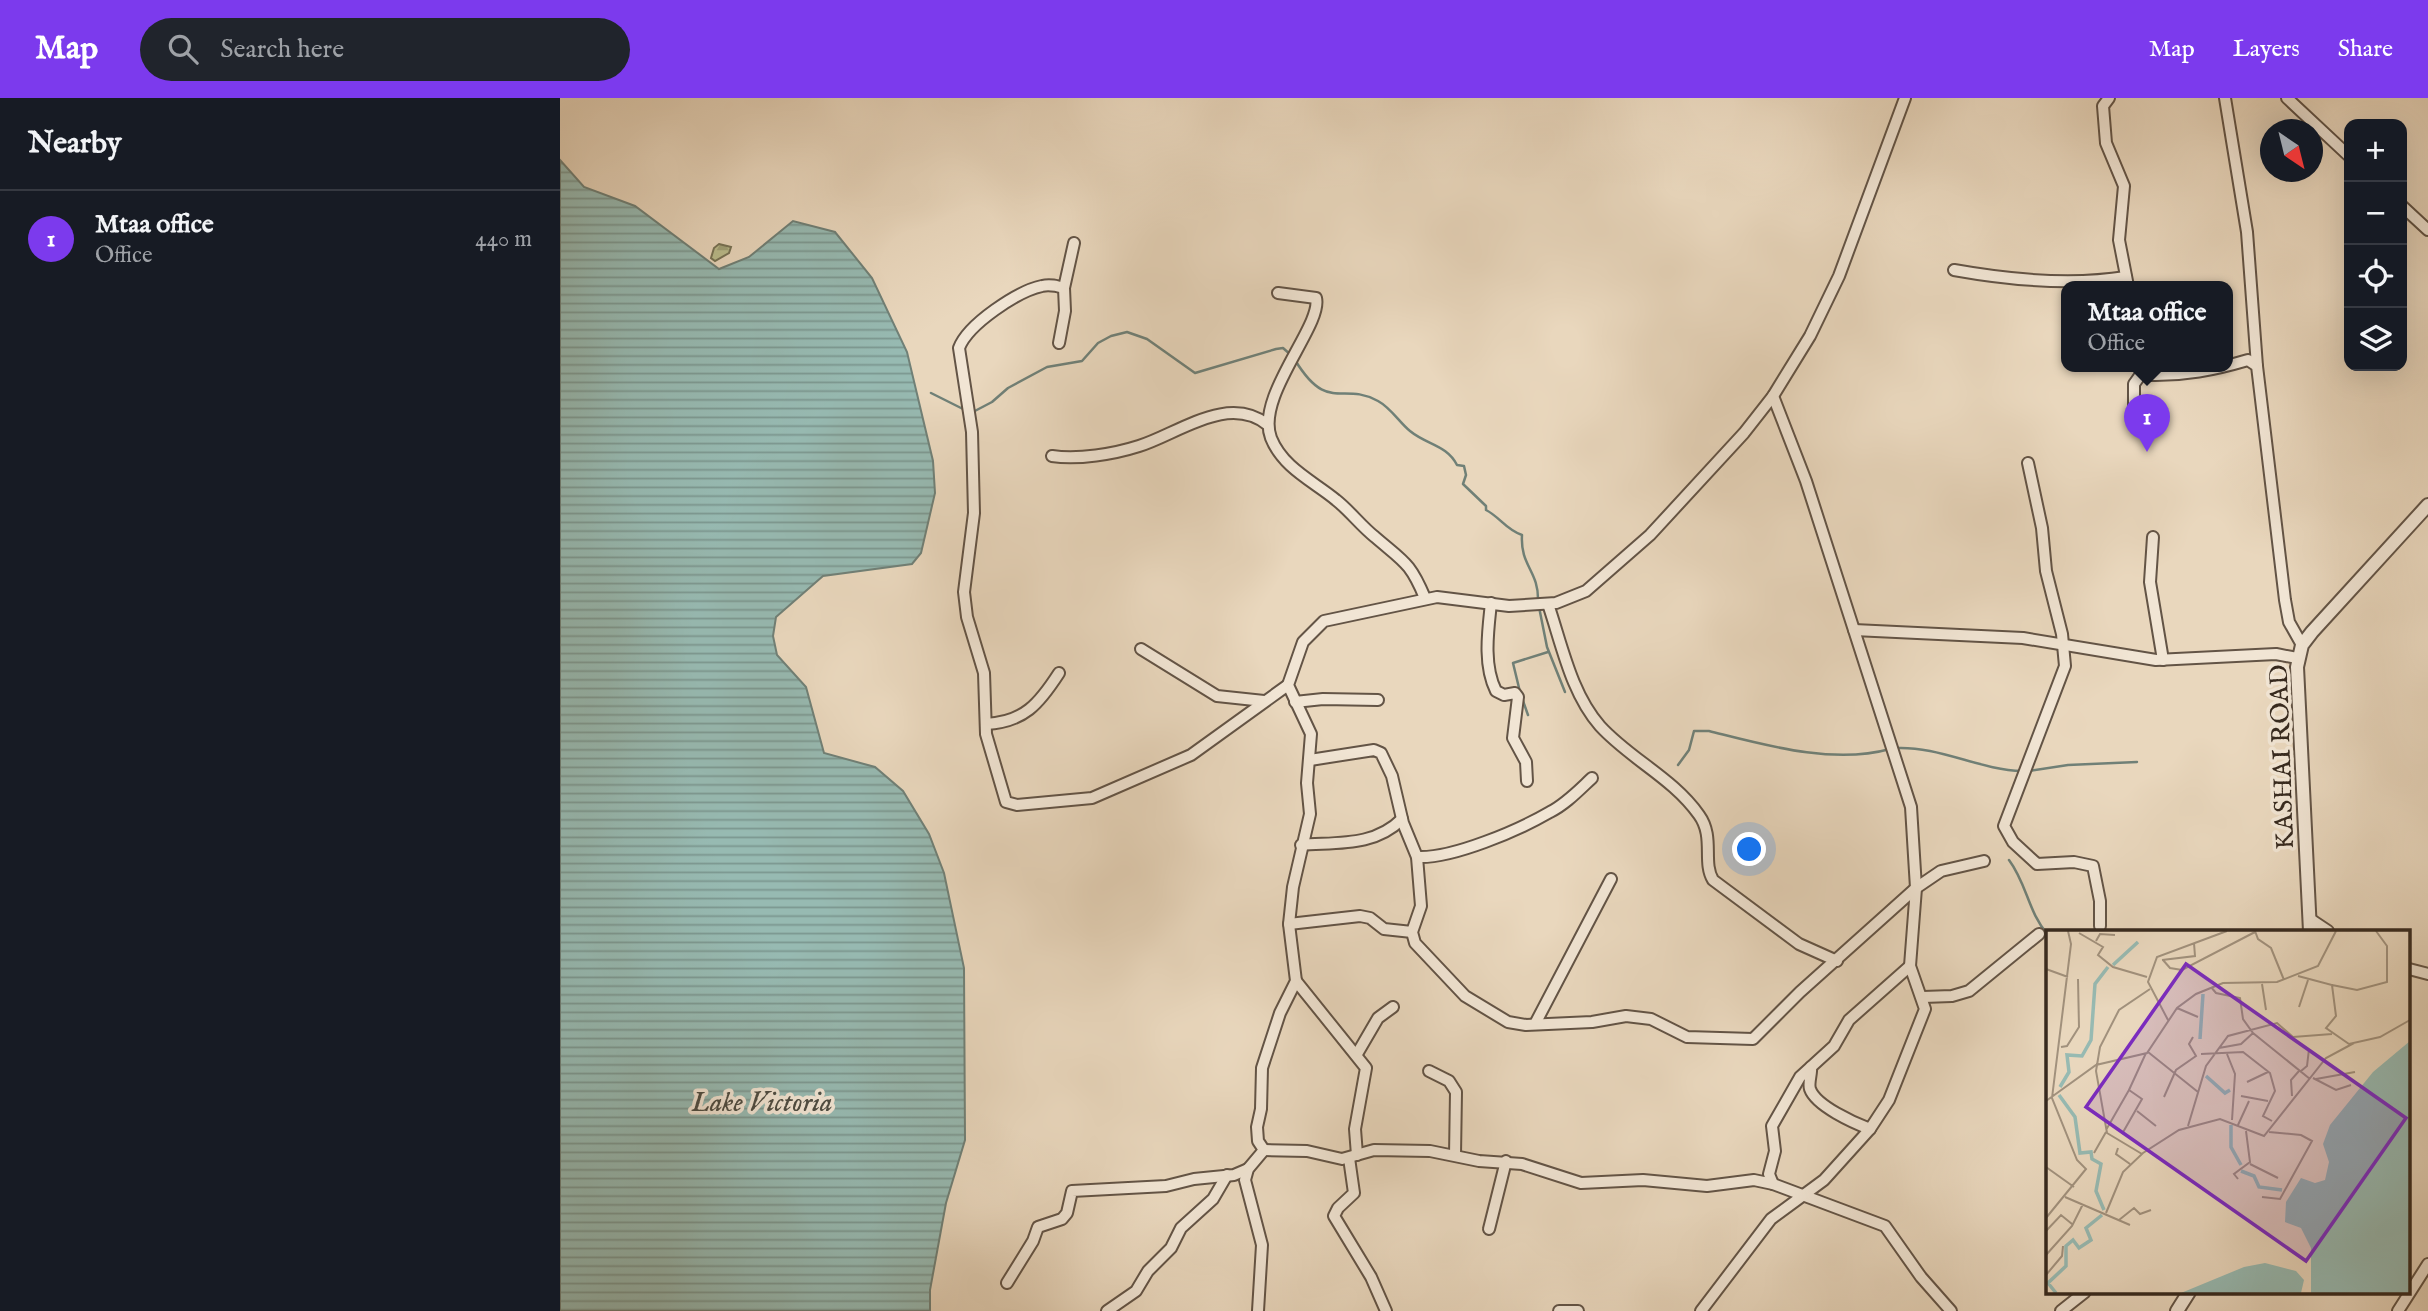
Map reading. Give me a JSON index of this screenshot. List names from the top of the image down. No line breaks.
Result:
{"streets":{"street":["KASHAI ROAD"]},"water":["Lake Victoria"],"north":"bottom right","page":{"header":"Map","search":"Search here","nav":["Map","Layers","Share"],"heading":"Nearby","map_buttons":["+","−"],"list":[{"mark":"1","name":"Mtaa office","note":"Office","value":"440 m"}],"popup":["Mtaa office","Office"],"pins":"1"}}
